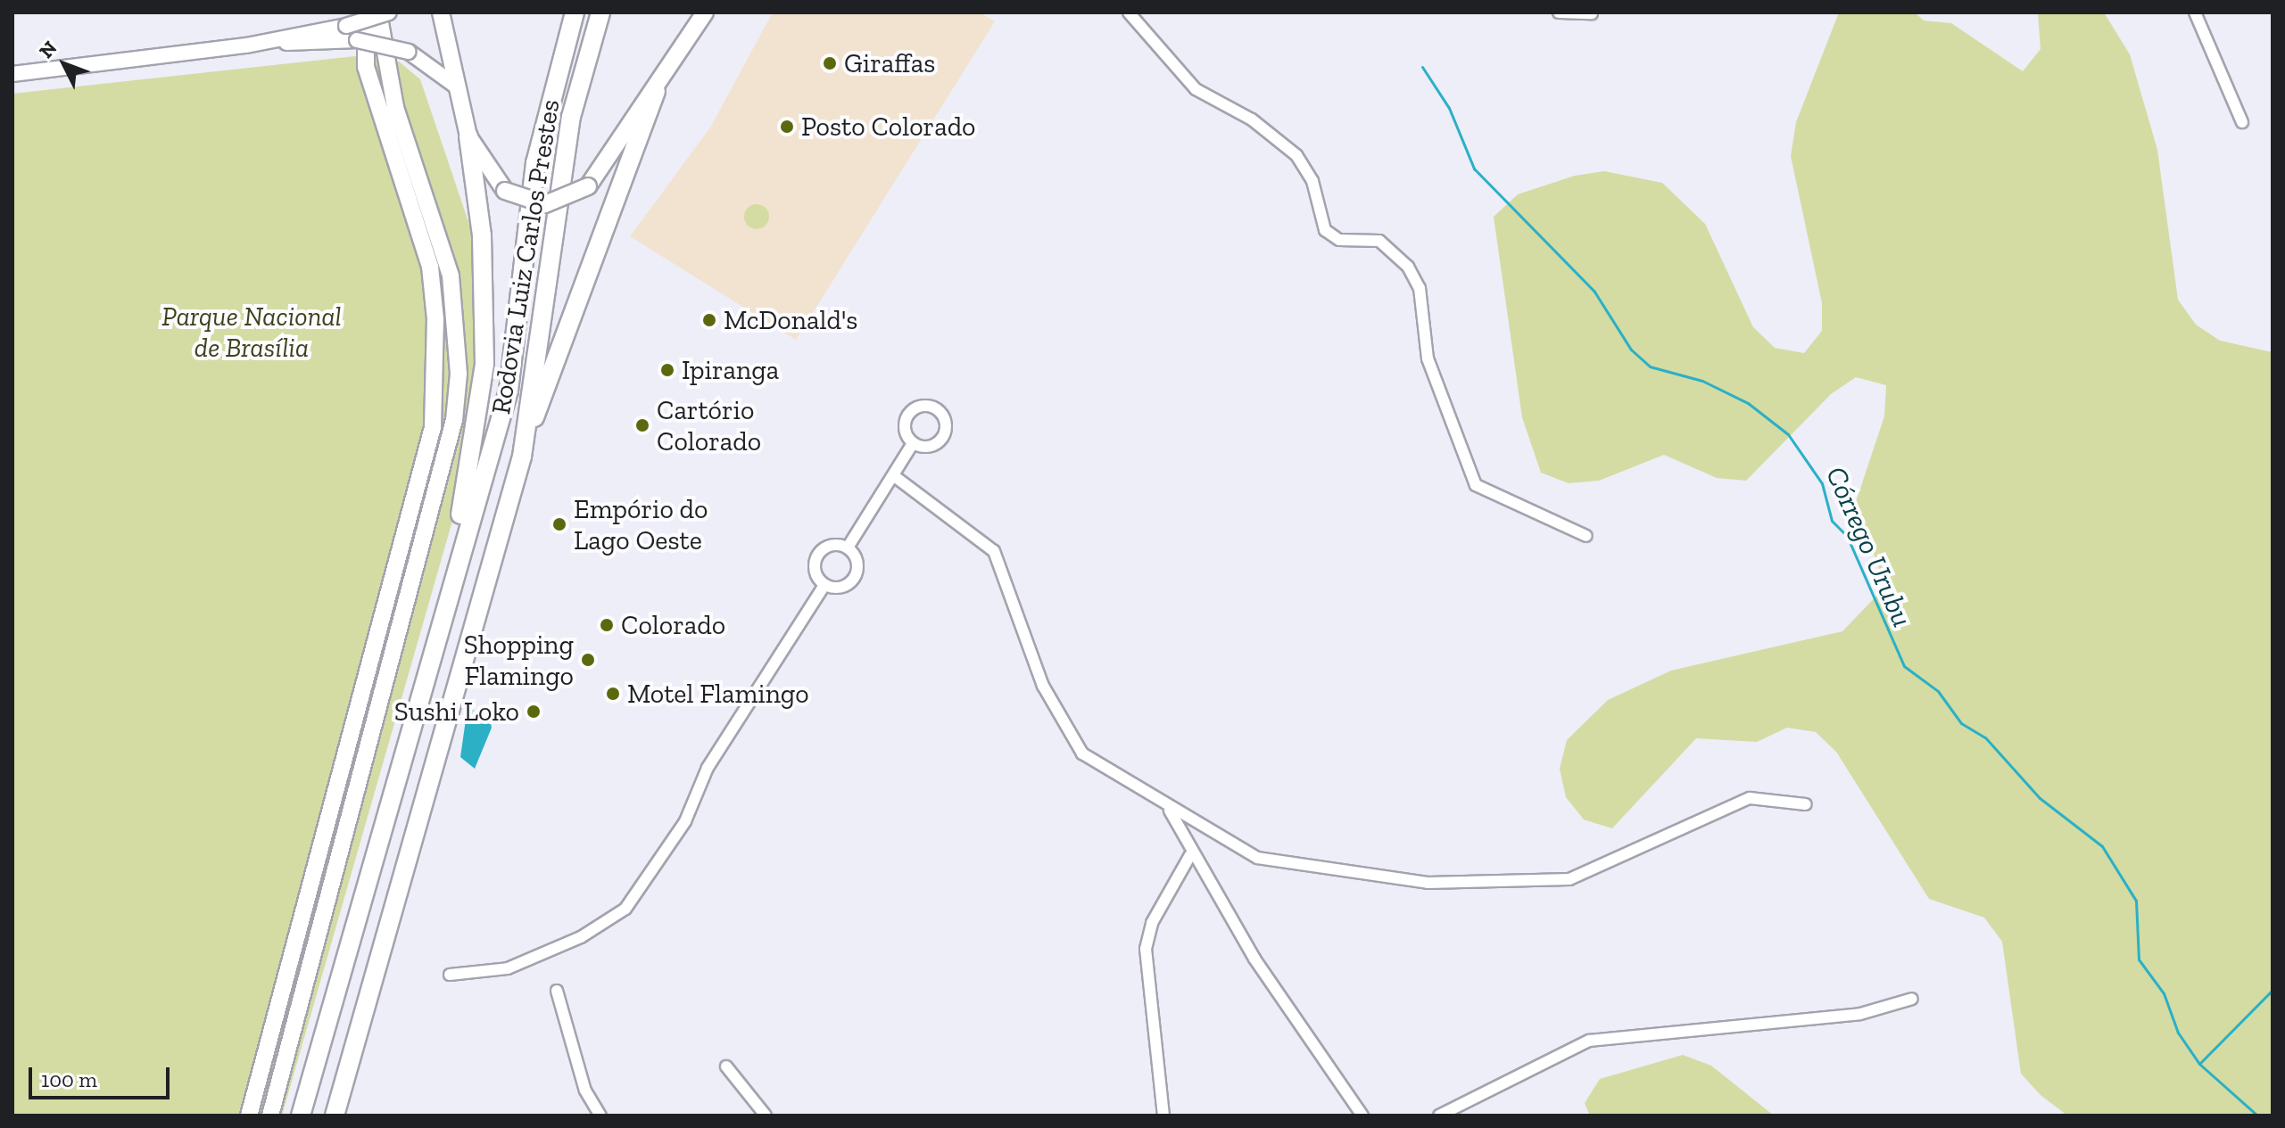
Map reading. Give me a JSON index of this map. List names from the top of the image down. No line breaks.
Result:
{"streets":{"highway":["Rodovia Luiz Carlos Prestes"]},"water":["Córrego Urubu"],"parks":["Parque Nacional de Brasília"],"places":["Giraffas","Posto Colorado","McDonald's","Ipiranga","Cartório Colorado","Empório do Lago Oeste","Colorado","Shopping Flamingo","Motel Flamingo","Sushi Loko"],"scale_bar":"100 m","north":"top left"}
